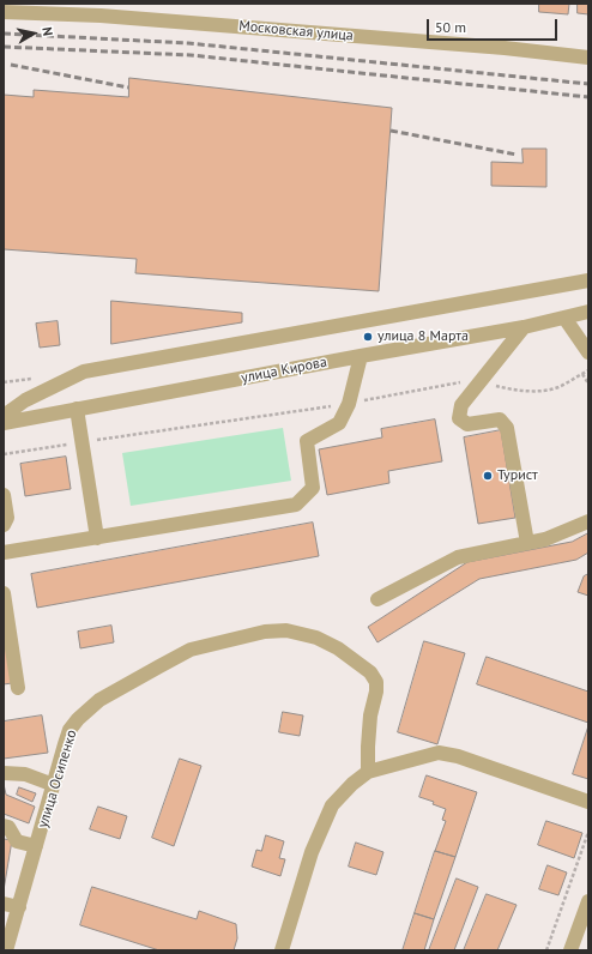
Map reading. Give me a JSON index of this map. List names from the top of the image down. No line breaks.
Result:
{"streets":{"street":["Московская улица","улица Кирова","улица Осипенко"]},"places":["улица 8 Марта","Турист"],"scale_bar":"50 m","north":"right"}
